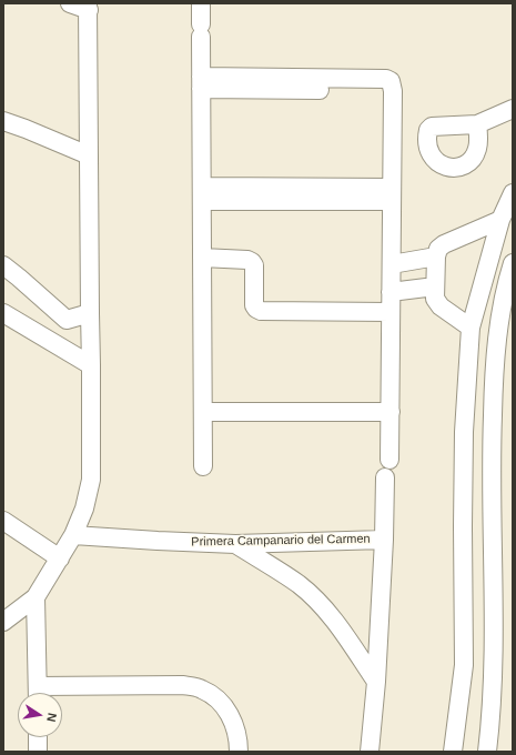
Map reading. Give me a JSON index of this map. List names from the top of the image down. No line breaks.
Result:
{"streets":{"street":["Primera Campanario del Carmen"]},"north":"right"}
